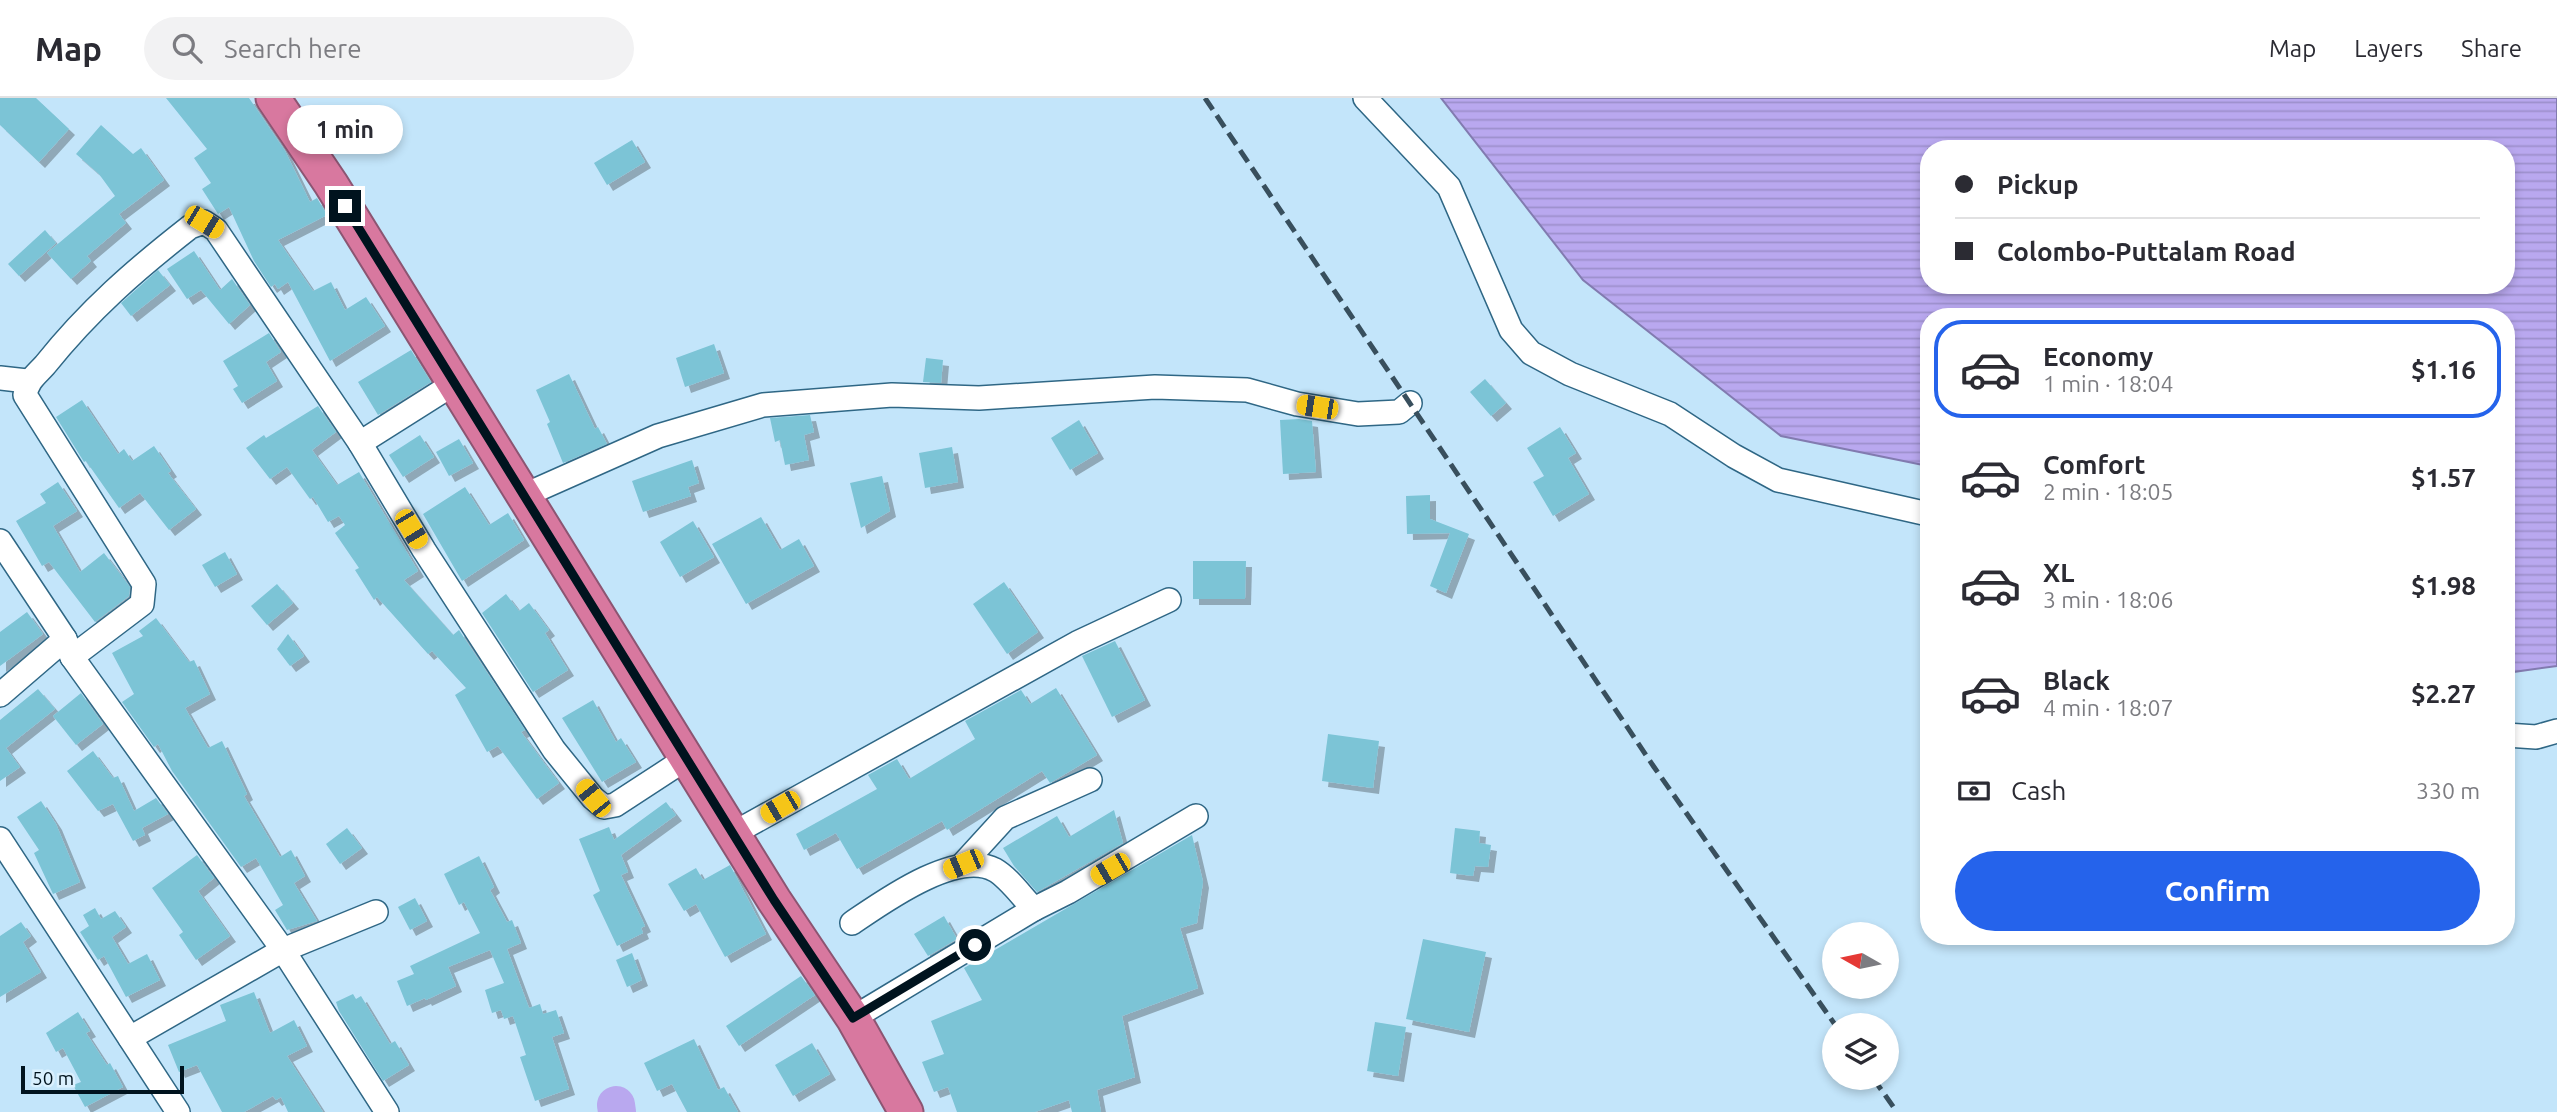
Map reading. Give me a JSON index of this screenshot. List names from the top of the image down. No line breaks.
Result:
{"scale_bar":"50 m","north":"left","page":{"header":"Map","search":"Search here","nav":["Map","Layers","Share"],"bubble":"1 min","banner":["Pickup","Colombo-Puttalam Road"],"list":[{"name":"Economy","note":"1 min · 18:04","value":"$1.16"},{"name":"Comfort","note":"2 min · 18:05","value":"$1.57"},{"name":"XL","note":"3 min · 18:06","value":"$1.98"},{"name":"Black","note":"4 min · 18:07","value":"$2.27"}],"pay":["Cash","330 m"],"buttons":"Confirm","scale":"50 m"}}
